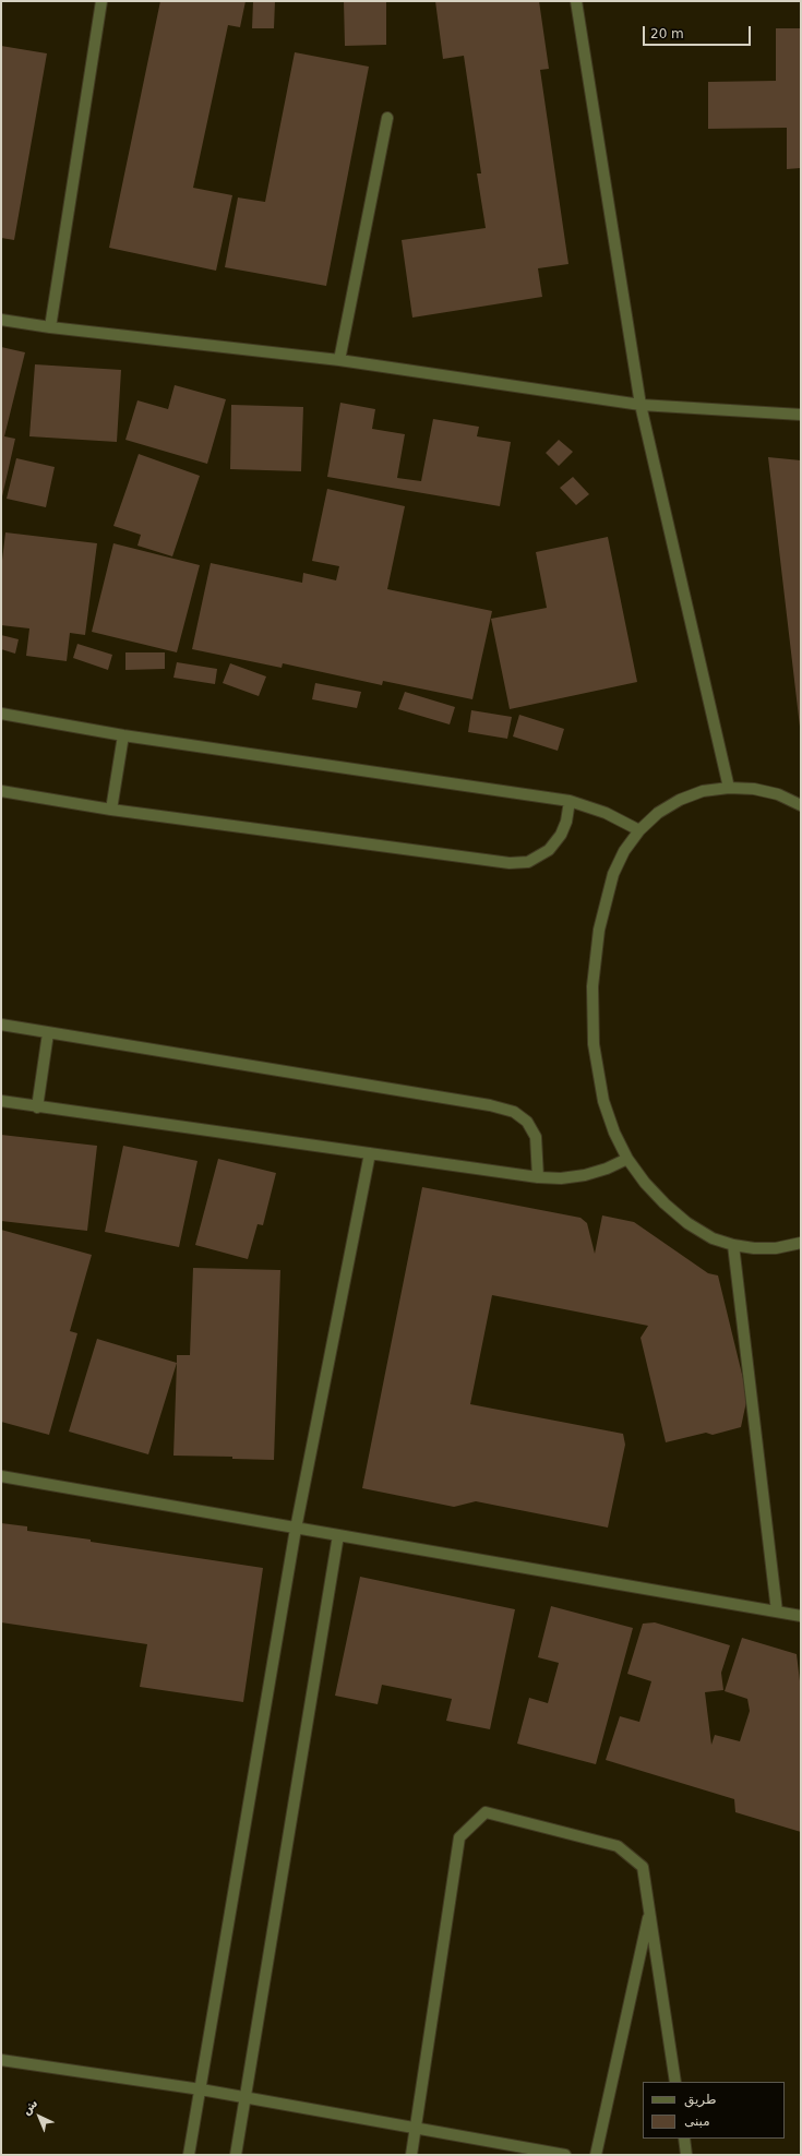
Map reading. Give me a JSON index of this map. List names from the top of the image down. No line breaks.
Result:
{"legend":["طريق","مبنى"],"scale_bar":"20 m","north":"top left"}
